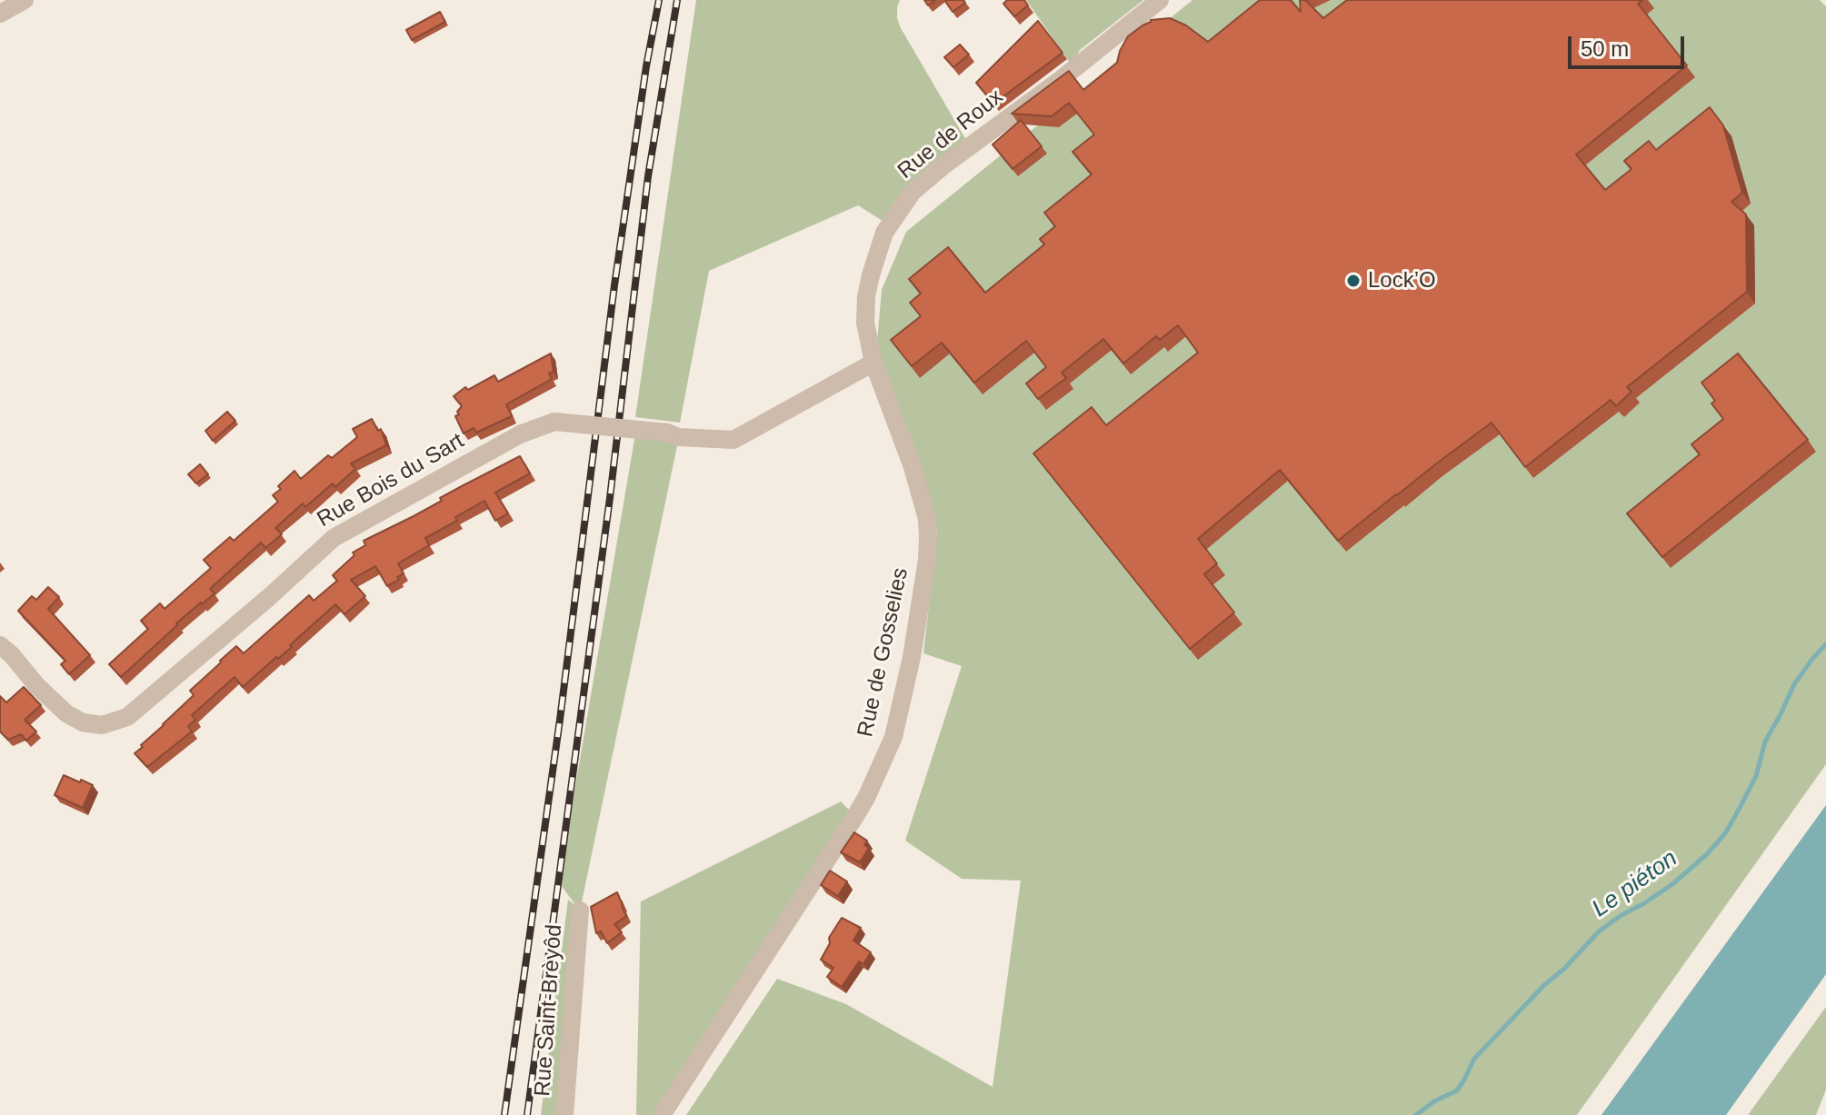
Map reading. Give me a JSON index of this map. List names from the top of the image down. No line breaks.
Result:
{"streets":{"street":["Rue de Roux","Rue Bois du Sart","Rue de Gosselies","Rue Saint-Brèyôd"]},"crossings":[["Rue de Roux","Rue Bois du Sart"],["Rue de Roux","Rue de Gosselies"],["Rue Bois du Sart","Rue de Gosselies"]],"water":["Le piéton"],"places":["Lock’O"],"scale_bar":"50 m"}
